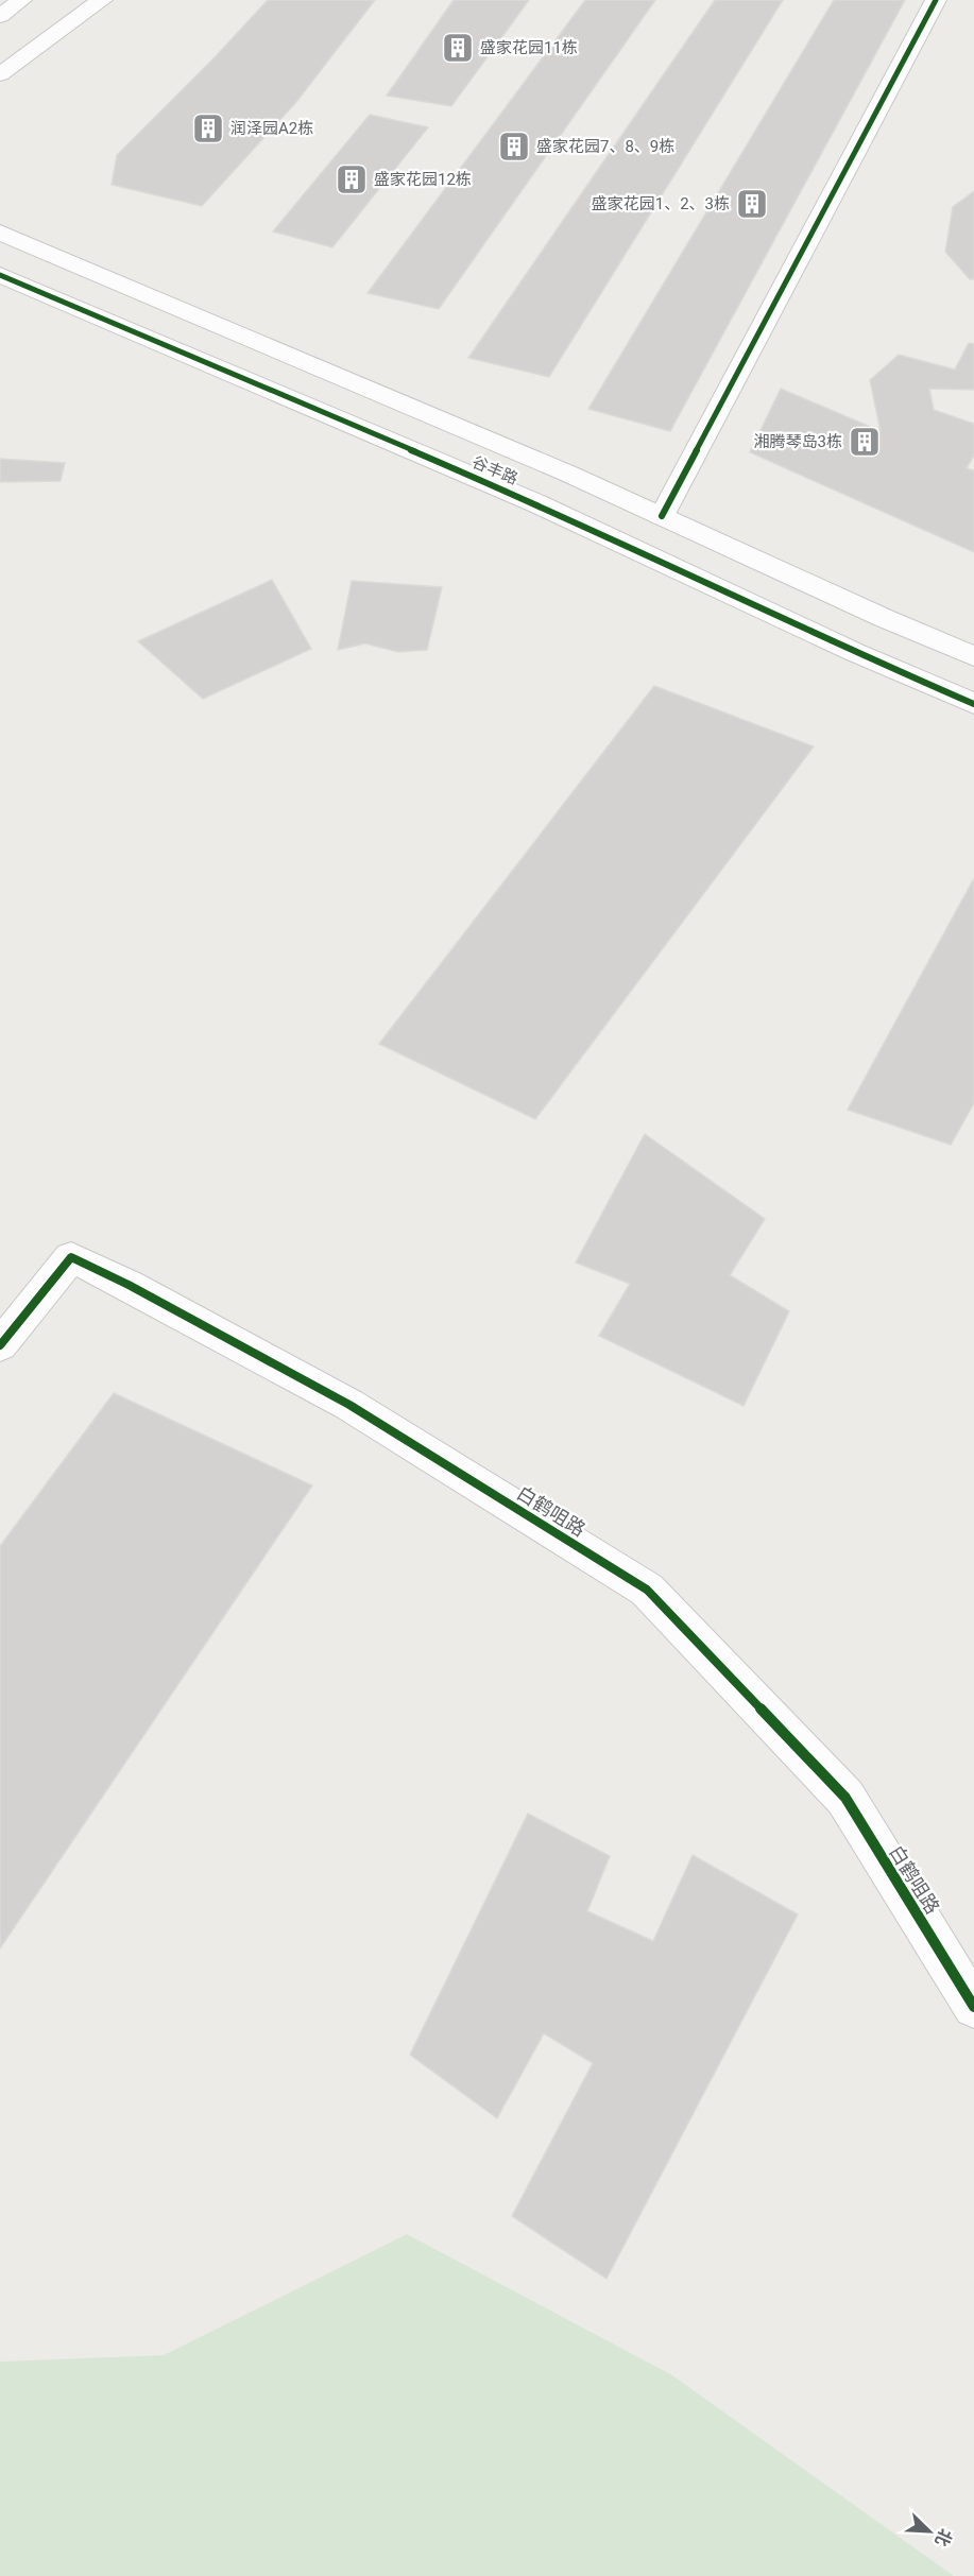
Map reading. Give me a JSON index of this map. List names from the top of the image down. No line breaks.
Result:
{"streets":{"street":["谷丰路","白鹤咀路"]},"places":{"building":["盛家花园11栋","润泽园A2栋","盛家花园7、8、9栋","盛家花园12栋","盛家花园1、2、3栋","湘腾琴岛3栋"]},"north":"bottom right"}
